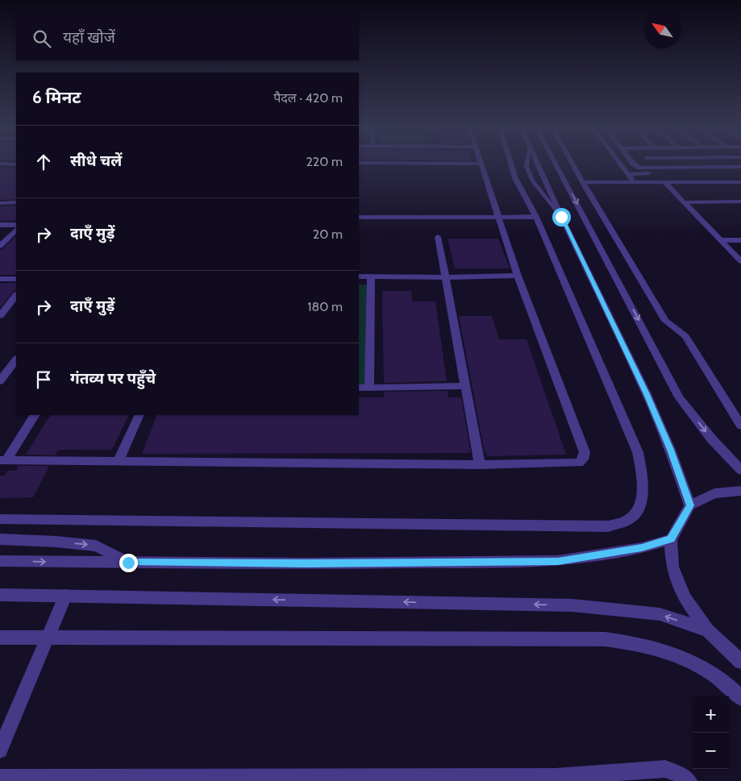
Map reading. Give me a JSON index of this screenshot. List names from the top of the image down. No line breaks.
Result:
{"north":"top left","page":{"search":"यहाँ खोजें","heading":["6 मिनट","पैदल · 420 m"],"list":[["सीधे चलें","220 m"],["दाएँ मुड़ें","20 m"],["दाएँ मुड़ें","180 m"],"गंतव्य पर पहुँचे"],"map_buttons":["+","−"]}}
